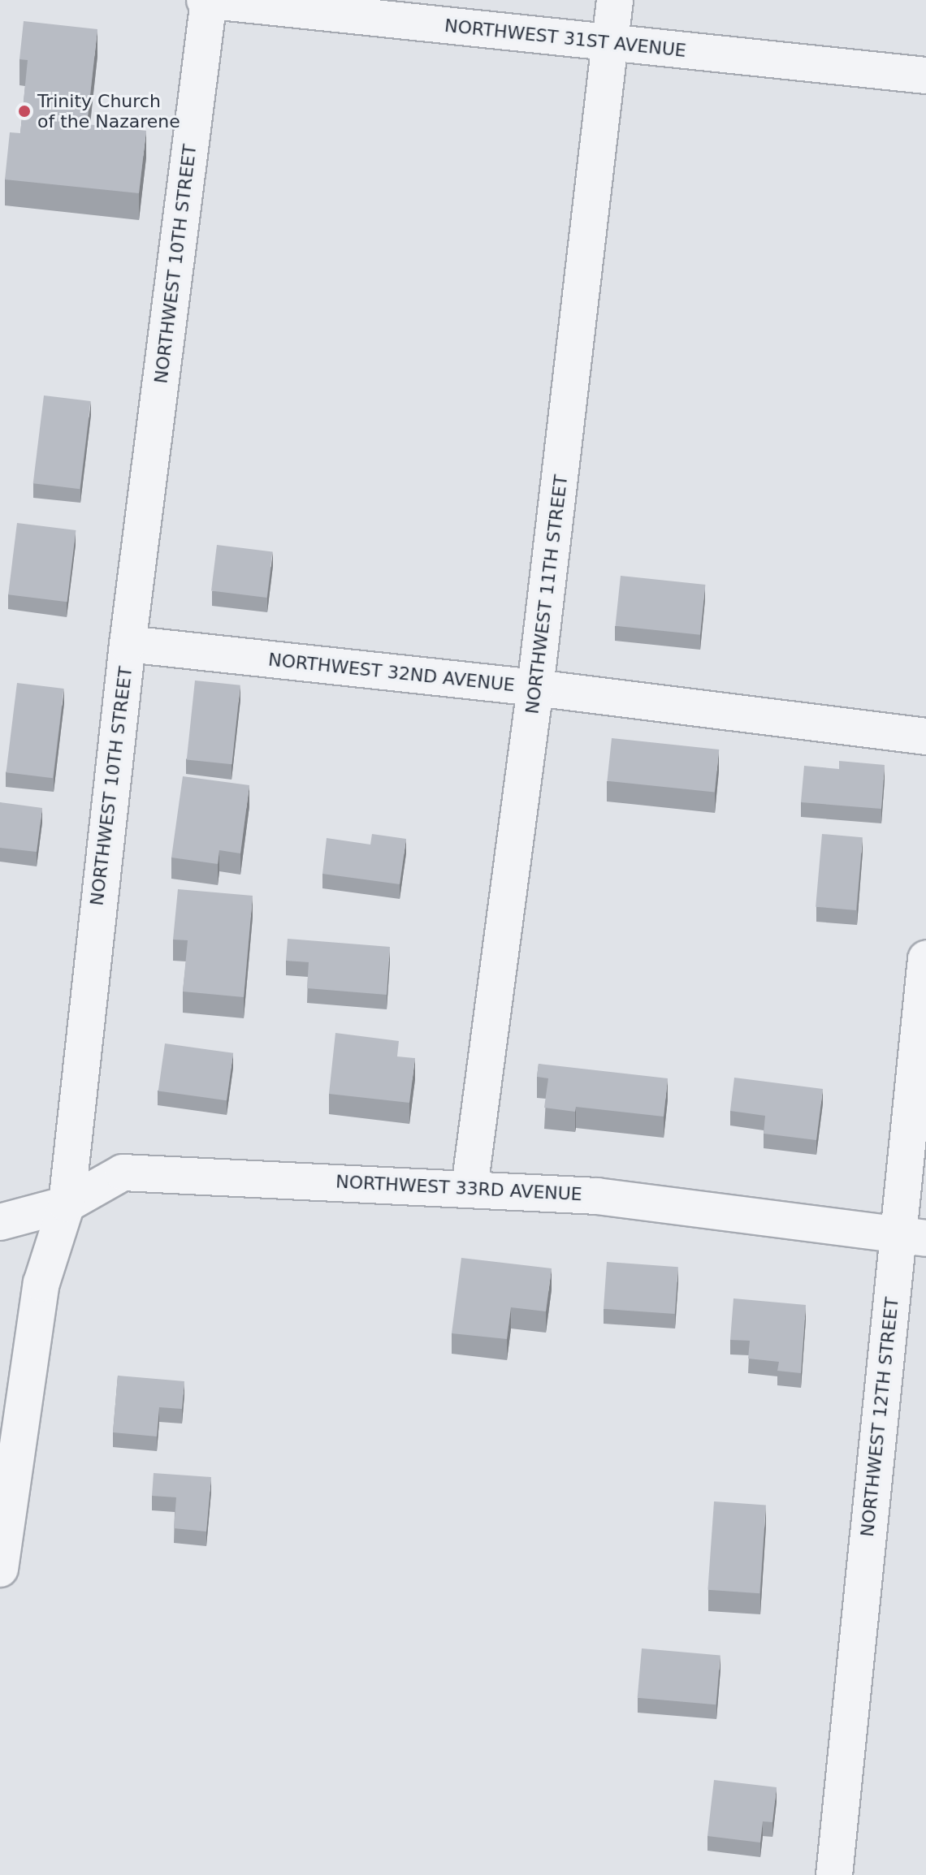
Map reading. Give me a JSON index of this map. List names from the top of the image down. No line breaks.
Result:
{"streets":{"street":["NORTHWEST 31ST AVENUE","NORTHWEST 10TH STREET","NORTHWEST 11TH STREET","NORTHWEST 32ND AVENUE","NORTHWEST 33RD AVENUE","NORTHWEST 12TH STREET"]},"crossings":[["NORTHWEST 31ST AVENUE","NORTHWEST 10TH STREET"],["NORTHWEST 31ST AVENUE","NORTHWEST 11TH STREET"],["NORTHWEST 10TH STREET","NORTHWEST 32ND AVENUE"],["NORTHWEST 10TH STREET","NORTHWEST 33RD AVENUE"],["NORTHWEST 11TH STREET","NORTHWEST 32ND AVENUE"],["NORTHWEST 11TH STREET","NORTHWEST 33RD AVENUE"],["NORTHWEST 33RD AVENUE","NORTHWEST 12TH STREET"]],"places":["Trinity Church of the Nazarene"]}
